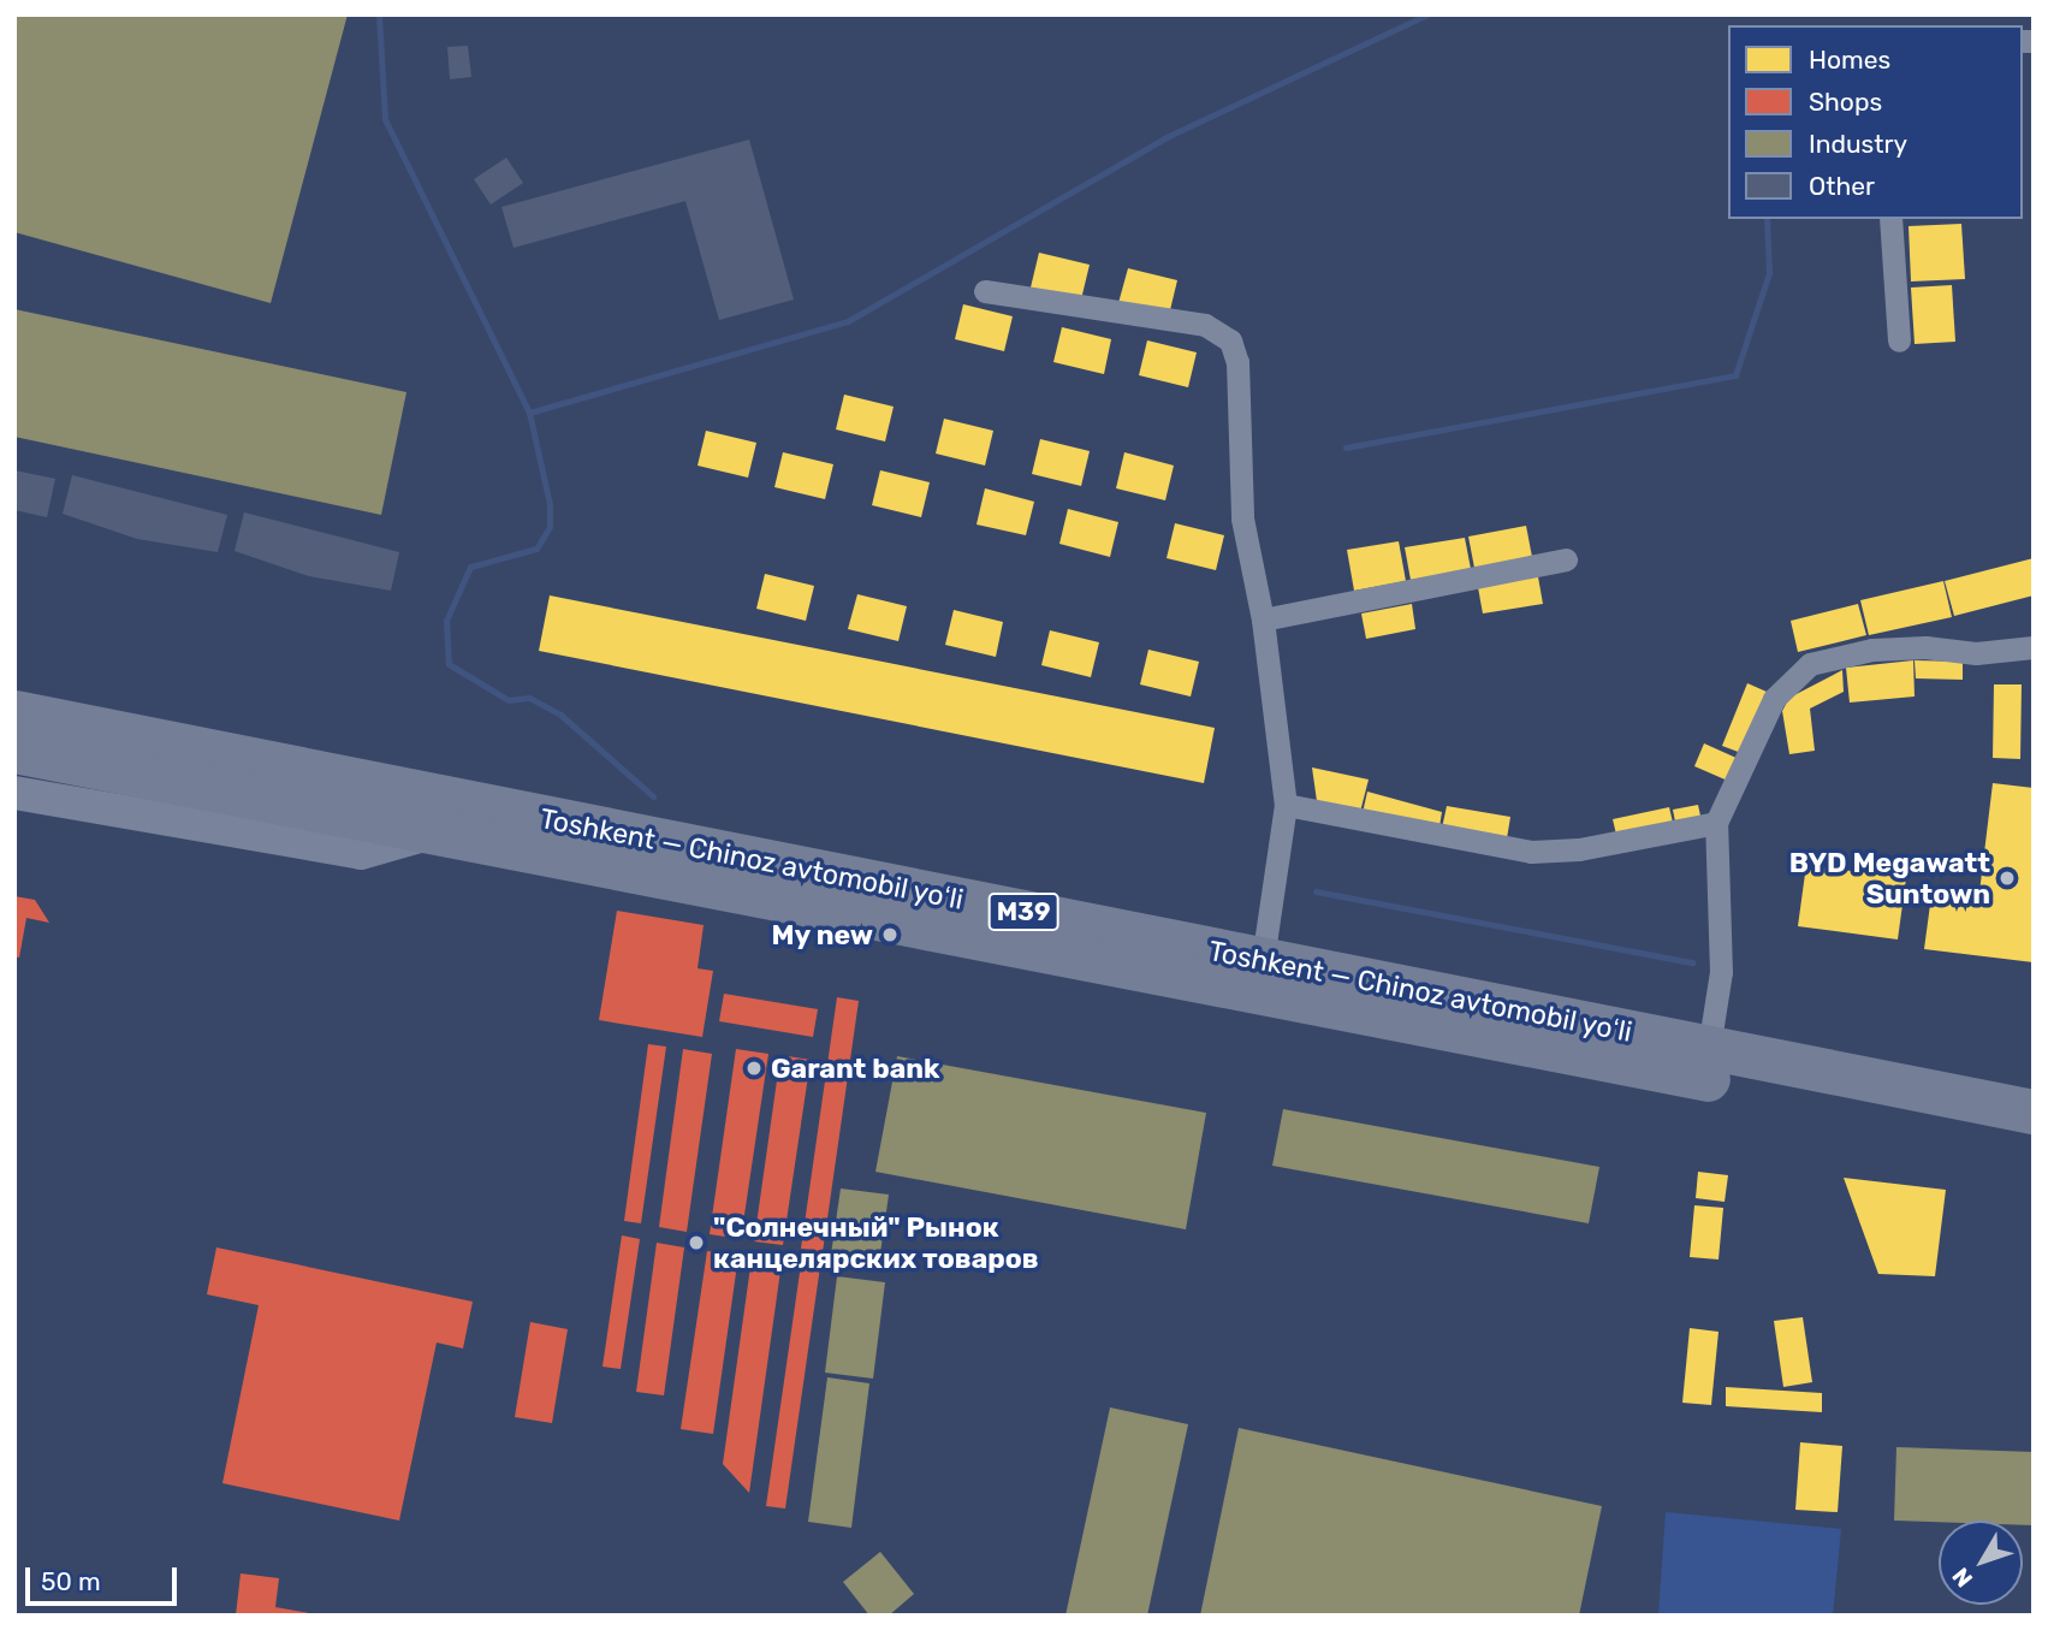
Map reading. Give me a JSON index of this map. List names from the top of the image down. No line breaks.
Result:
{"streets":{"highway":["Toshkent — Chinoz avtomobil yoʻli","M39"]},"crossings":[["Toshkent — Chinoz avtomobil yoʻli","M39"]],"places":["BYD Megawatt Suntown","My new","Garant bank","\"Солнечный\" Рынок канцелярских товаров"],"legend":["Homes","Shops","Industry","Other"],"scale_bar":"50 m","north":"bottom left"}
